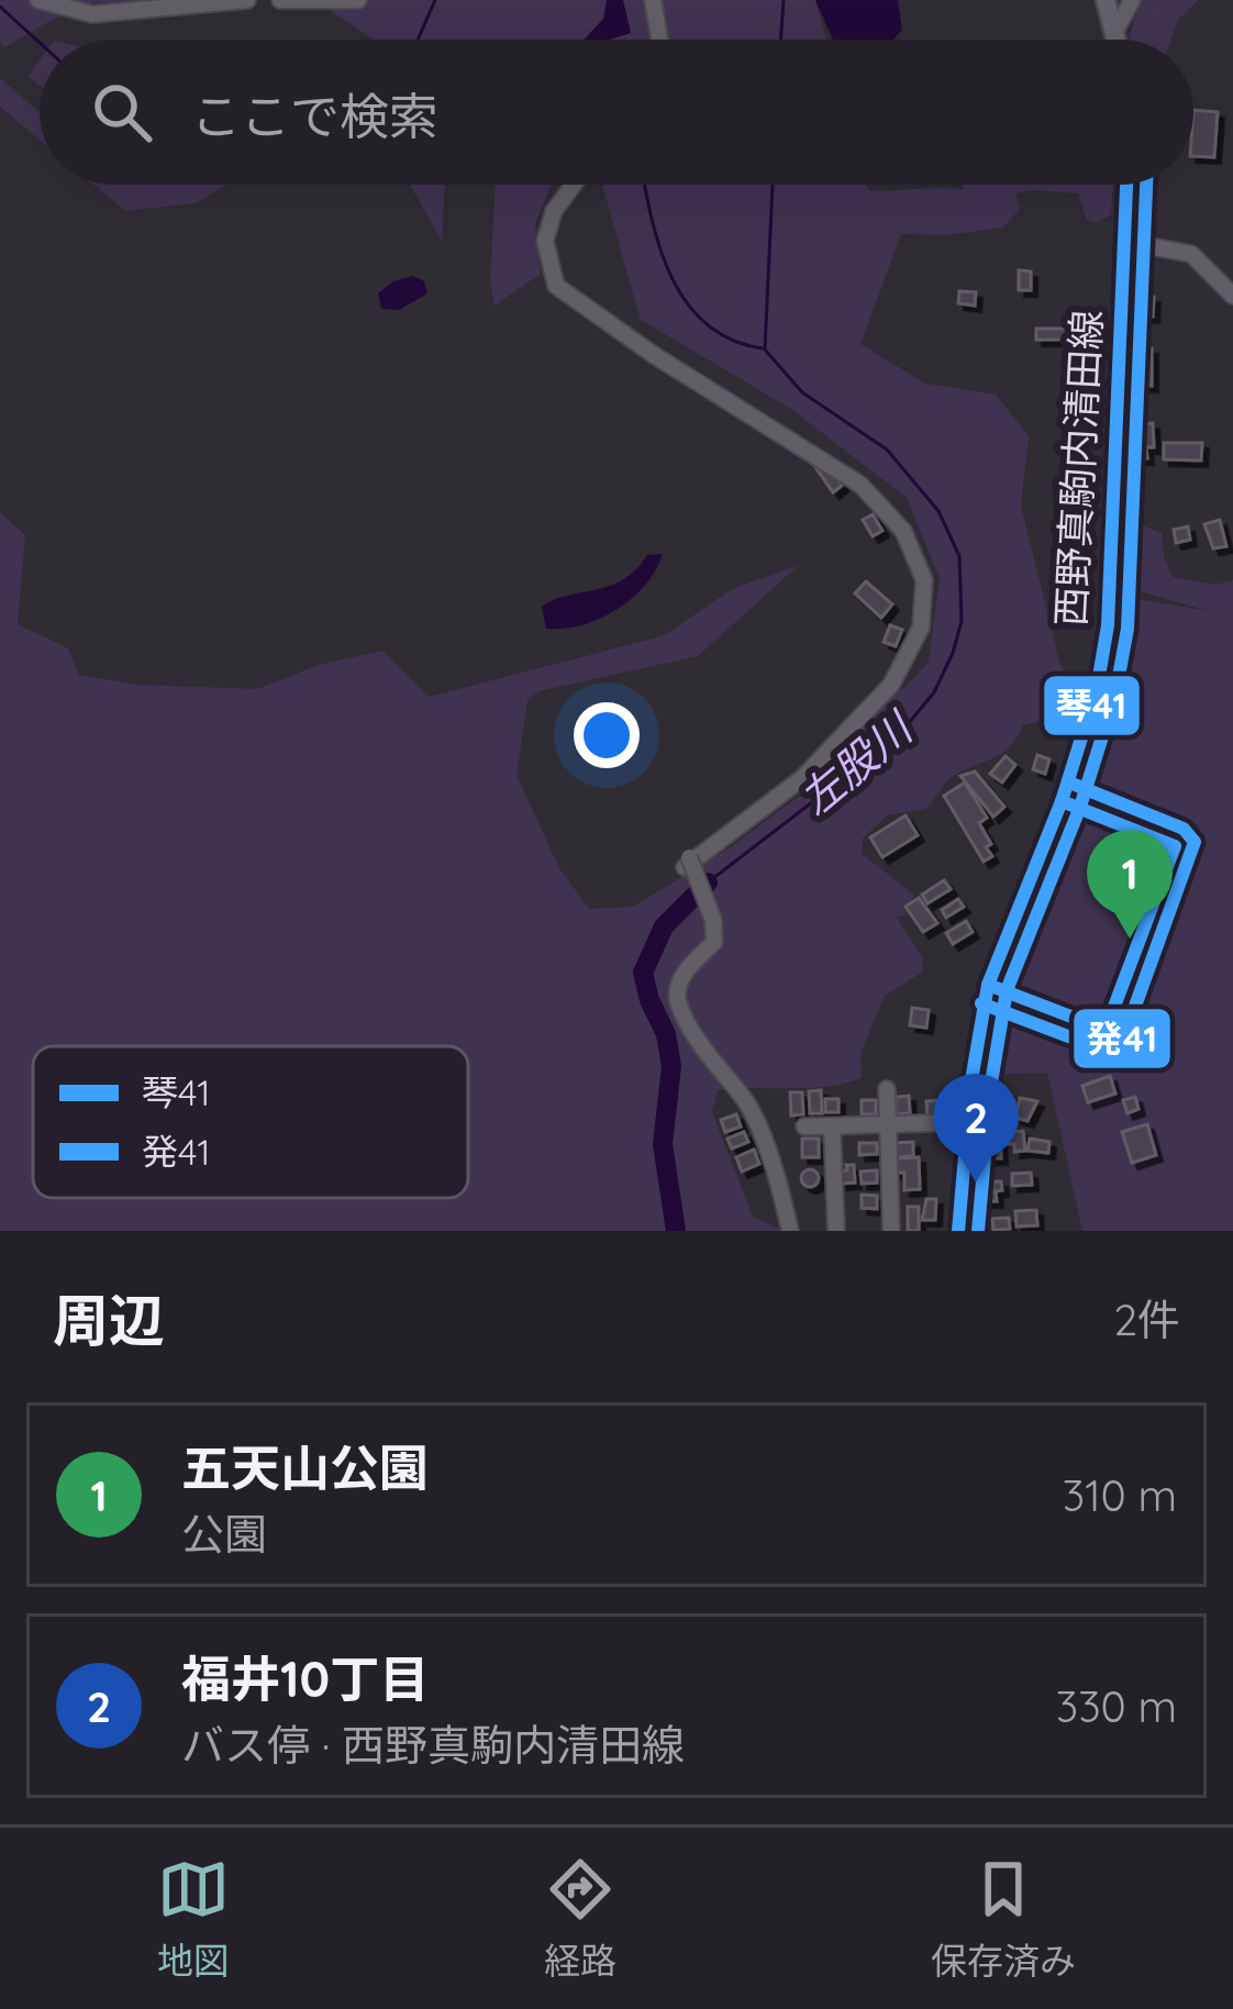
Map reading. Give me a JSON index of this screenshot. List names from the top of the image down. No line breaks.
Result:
{"streets":{"main road":["西野真駒内清田線"]},"water":["左股川"],"lines":["transit line 琴41","transit line 発41"],"legend":["琴41","発41"],"page":{"search":"ここで検索","pins":["1","2"],"heading":["周辺","2件"],"list":[{"mark":"1","name":"五天山公園","note":"公園","value":"310 m"},{"mark":"2","name":"福井10丁目","note":"バス停 · 西野真駒内清田線","value":"330 m"}],"nav":["地図","経路","保存済み"]}}
